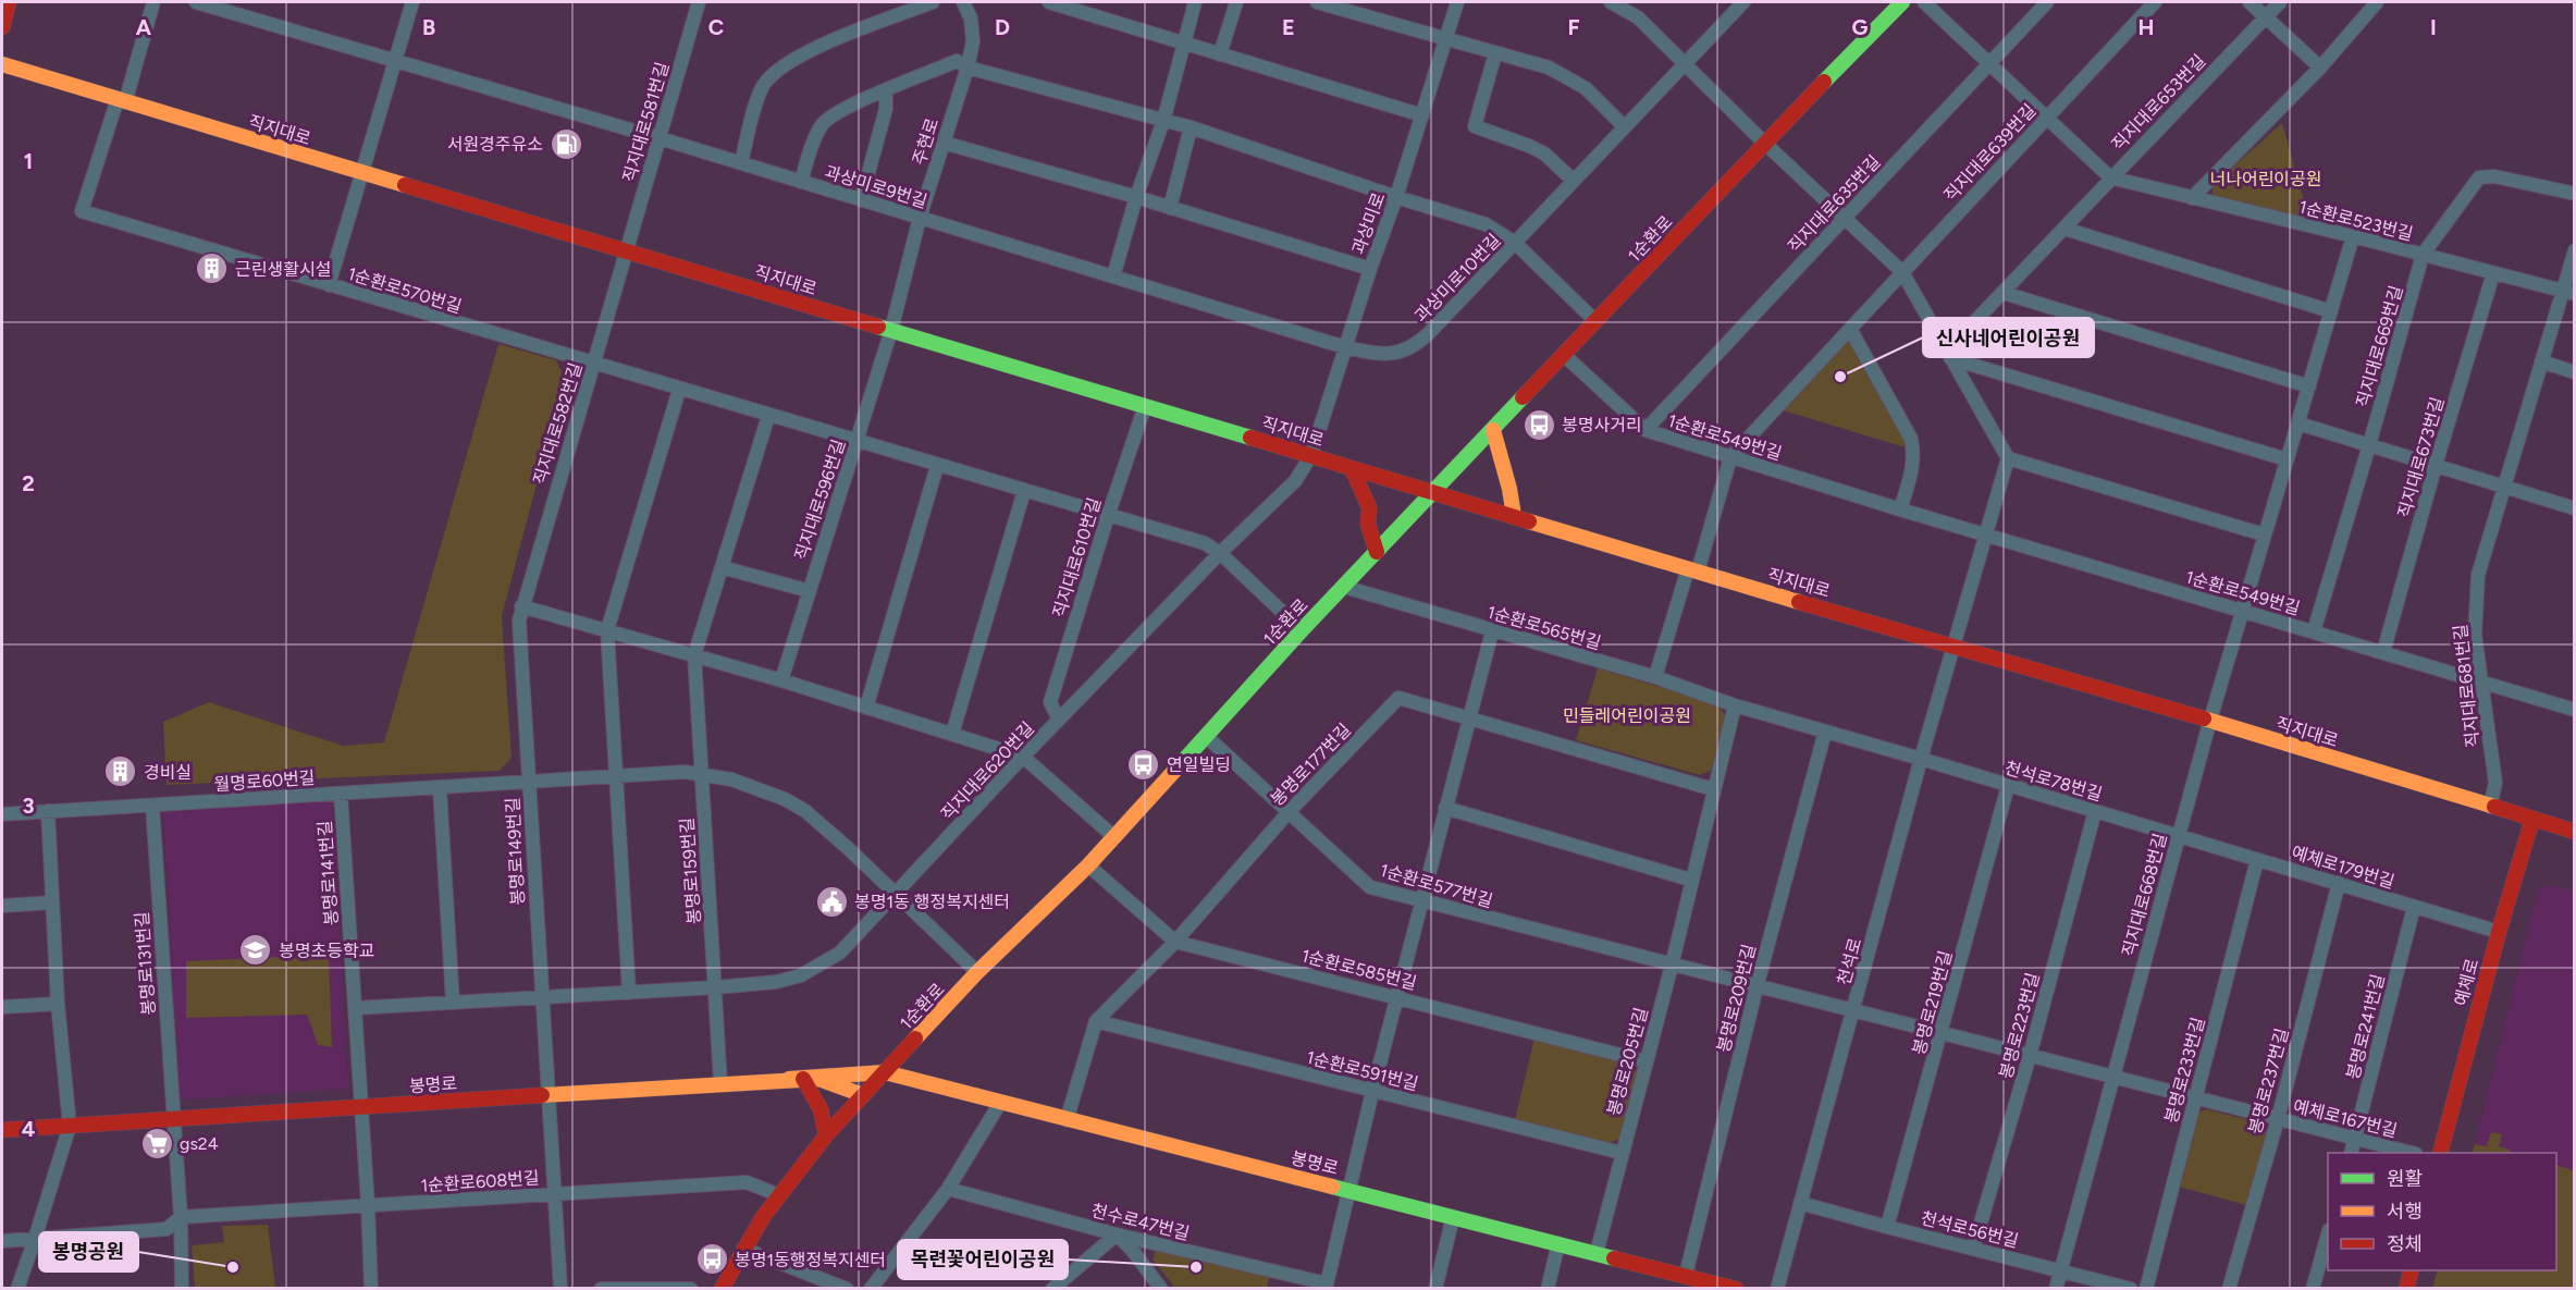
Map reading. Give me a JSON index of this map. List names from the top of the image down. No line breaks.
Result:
{"streets":{"street":["직지대로653번길","직지대로581번길","직지대로","주현로","직지대로639번길","과상미로9번길","직지대로635번길","1순환로523번길","과상미로","1순환로","과상미로10번길","1순환로570번길","직지대로669번길","직지대로582번길","1순환로549번길","직지대로673번길","직지대로596번길","직지대로610번길","1순환로565번길","직지대로681번길","봉명로177번길","직지대로620번길","월명로60번길","천석로78번길","봉명로149번길","예체로179번길","봉명로159번길","봉명로141번길","1순환로577번길","직지대로668번길","천석로","봉명로131번길","1순환로585번길","예체로","봉명로209번길","봉명로219번길","봉명로223번길","봉명로241번길","봉명로205번길","1순환로591번길","봉명로233번길","봉명로237번길","봉명로","예체로167번길","1순환로608번길","천수로47번길","천석로56번길"]},"crossings":[["직지대로653번길","1순환로523번길"],["직지대로581번길","직지대로"],["직지대로581번길","과상미로9번길"],["직지대로581번길","직지대로582번길"],["직지대로","주현로"],["직지대로","직지대로639번길"],["직지대로","과상미로"],["직지대로","1순환로"],["직지대로","1순환로570번길"],["직지대로","직지대로582번길"],["직지대로","직지대로596번길"],["직지대로","직지대로610번길"],["직지대로","직지대로681번길"],["직지대로","직지대로620번길"],["직지대로","직지대로668번길"],["직지대로","천석로"],["직지대로","예체로"],["주현로","과상미로9번길"],["주현로","직지대로596번길"],["직지대로639번길","1순환로523번길"],["직지대로639번길","1순환로549번길"],["직지대로639번길","1순환로565번길"],["과상미로9번길","과상미로"],["과상미로9번길","과상미로10번길"],["직지대로635번길","1순환로523번길"],["직지대로635번길","1순환로549번길"],["1순환로523번길","직지대로669번길"],["1순환로523번길","직지대로673번길"],["1순환로523번길","직지대로681번길"],["1순환로523번길","직지대로668번길"],["과상미로","과상미로10번길"],["과상미로","직지대로620번길"],["1순환로","1순환로570번길"],["1순환로","1순환로549번길"],["1순환로","1순환로565번길"],["1순환로","월명로60번길"],["1순환로","1순환로577번길"],["1순환로","1순환로585번길"],["1순환로","봉명로"],["1순환로","1순환로608번길"],["1순환로570번길","직지대로582번길"],["1순환로570번길","직지대로596번길"],["1순환로570번길","직지대로610번길"],["1순환로570번길","직지대로620번길"],["직지대로669번길","1순환로549번길"],["직지대로582번길","봉명로149번길"],["1순환로549번길","직지대로673번길"],["1순환로549번길","직지대로681번길"],["1순환로549번길","직지대로668번길"],["직지대로610번길","직지대로620번길"],["1순환로565번길","천석로78번길"],["1순환로565번길","봉명로209번길"],["1순환로565번길","봉명로205번길"],["봉명로177번길","1순환로577번길"],["봉명로177번길","1순환로585번길"],["봉명로177번길","봉명로205번길"],["봉명로177번길","1순환로591번길"],["봉명로177번길","봉명로"],["직지대로620번길","월명로60번길"],["직지대로620번길","봉명로149번길"],["직지대로620번길","봉명로159번길"],["직지대로620번길","봉명로141번길"],["월명로60번길","봉명로149번길"],["월명로60번길","봉명로159번길"],["월명로60번길","봉명로141번길"],["월명로60번길","봉명로131번길"],["천석로78번길","예체로179번길"],["천석로78번길","직지대로668번길"],["천석로78번길","천석로"],["천석로78번길","봉명로209번길"],["천석로78번길","봉명로219번길"],["천석로78번길","봉명로223번길"],["봉명로149번길","봉명로"],["봉명로149번길","1순환로608번길"],["예체로179번길","직지대로668번길"],["예체로179번길","예체로"],["예체로179번길","봉명로241번길"],["예체로179번길","봉명로233번길"],["예체로179번길","봉명로237번길"],["봉명로159번길","봉명로"],["봉명로141번길","봉명로"],["봉명로141번길","1순환로608번길"],["1순환로577번길","천석로"],["1순환로577번길","봉명로209번길"],["1순환로577번길","봉명로205번길"],["1순환로577번길","예체로167번길"],["직지대로668번길","예체로167번길"],["직지대로668번길","천석로56번길"],["천석로","예체로167번길"],["천석로","천석로56번길"],["봉명로131번길","봉명로"],["봉명로131번길","1순환로608번길"],["1순환로585번길","봉명로205번길"],["봉명로209번길","봉명로"],["봉명로219번길","예체로167번길"],["봉명로219번길","천석로56번길"],["봉명로223번길","예체로167번길"],["봉명로223번길","천석로56번길"],["봉명로241번길","예체로167번길"],["봉명로205번길","1순환로591번길"],["봉명로205번길","봉명로"],["봉명로233번길","예체로167번길"],["봉명로237번길","예체로167번길"]],"parks":["너나어린이공원","민들레어린이공원"],"places":{"fuel station":["서원경주유소"],"building":["근린생활시설","경비실"],"other":["신사네어린이공원","봉명공원","목련꽃어린이공원"],"bus stop":["봉명사거리","연일빌딩","봉명1동행정복지센터"],"public building":["봉명1동 행정복지센터"],"school or university":["봉명초등학교"],"supermarket":["gs24"]},"legend":["원활","서행","정체"],"grid":{"columns":["A","B","C","D","E","F","G","H","I"],"rows":["1","2","3","4"]}}
